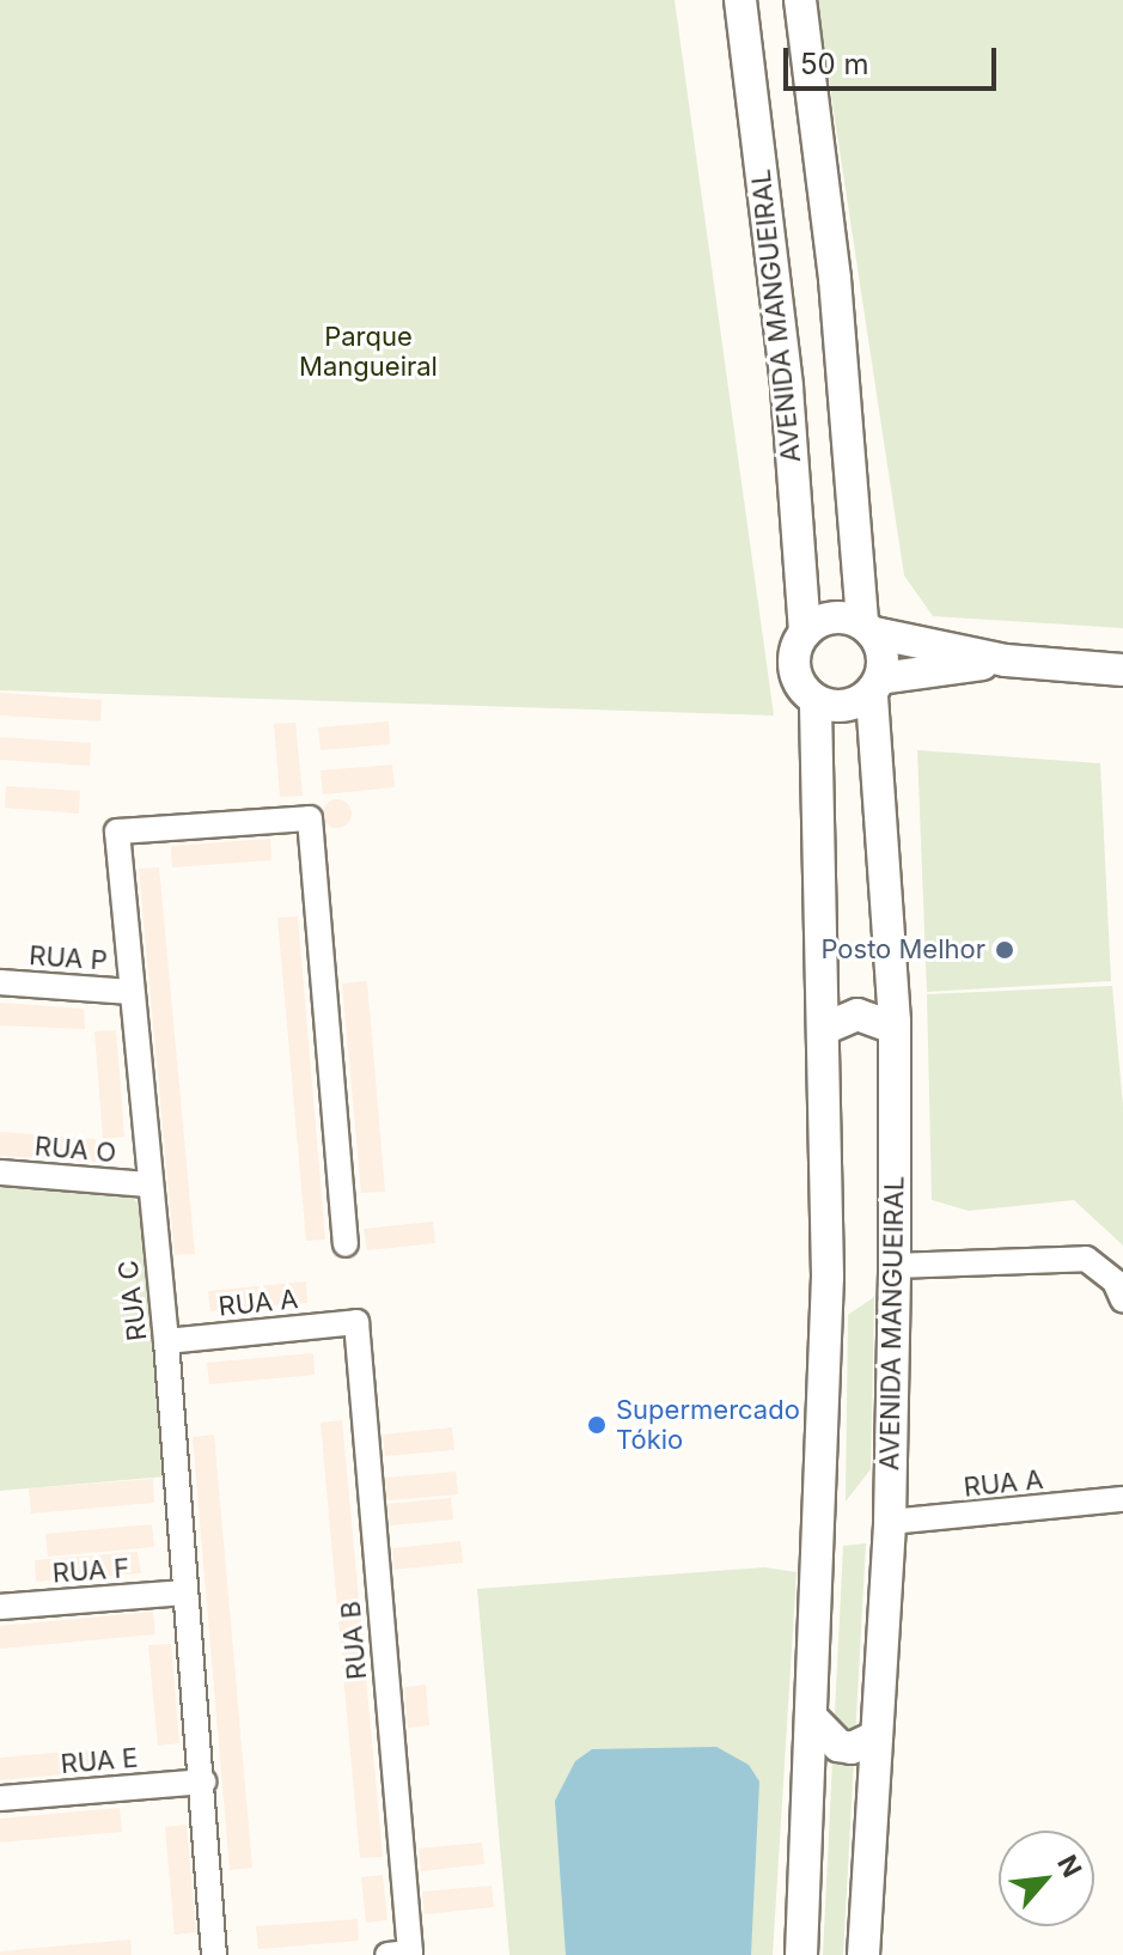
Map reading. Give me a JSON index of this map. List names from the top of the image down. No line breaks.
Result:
{"streets":{"street":["AVENIDA MANGUEIRAL","RUA P","RUA O","RUA C","RUA A","RUA F","RUA B","RUA E"]},"crossings":[["AVENIDA MANGUEIRAL","RUA A"],["RUA P","RUA C"],["RUA O","RUA C"],["RUA C","RUA A"],["RUA C","RUA F"],["RUA C","RUA E"],["RUA A","RUA B"]],"parks":["Parque Mangueiral"],"places":["Posto Melhor","Supermercado Tókio"],"scale_bar":"50 m","north":"top right"}
